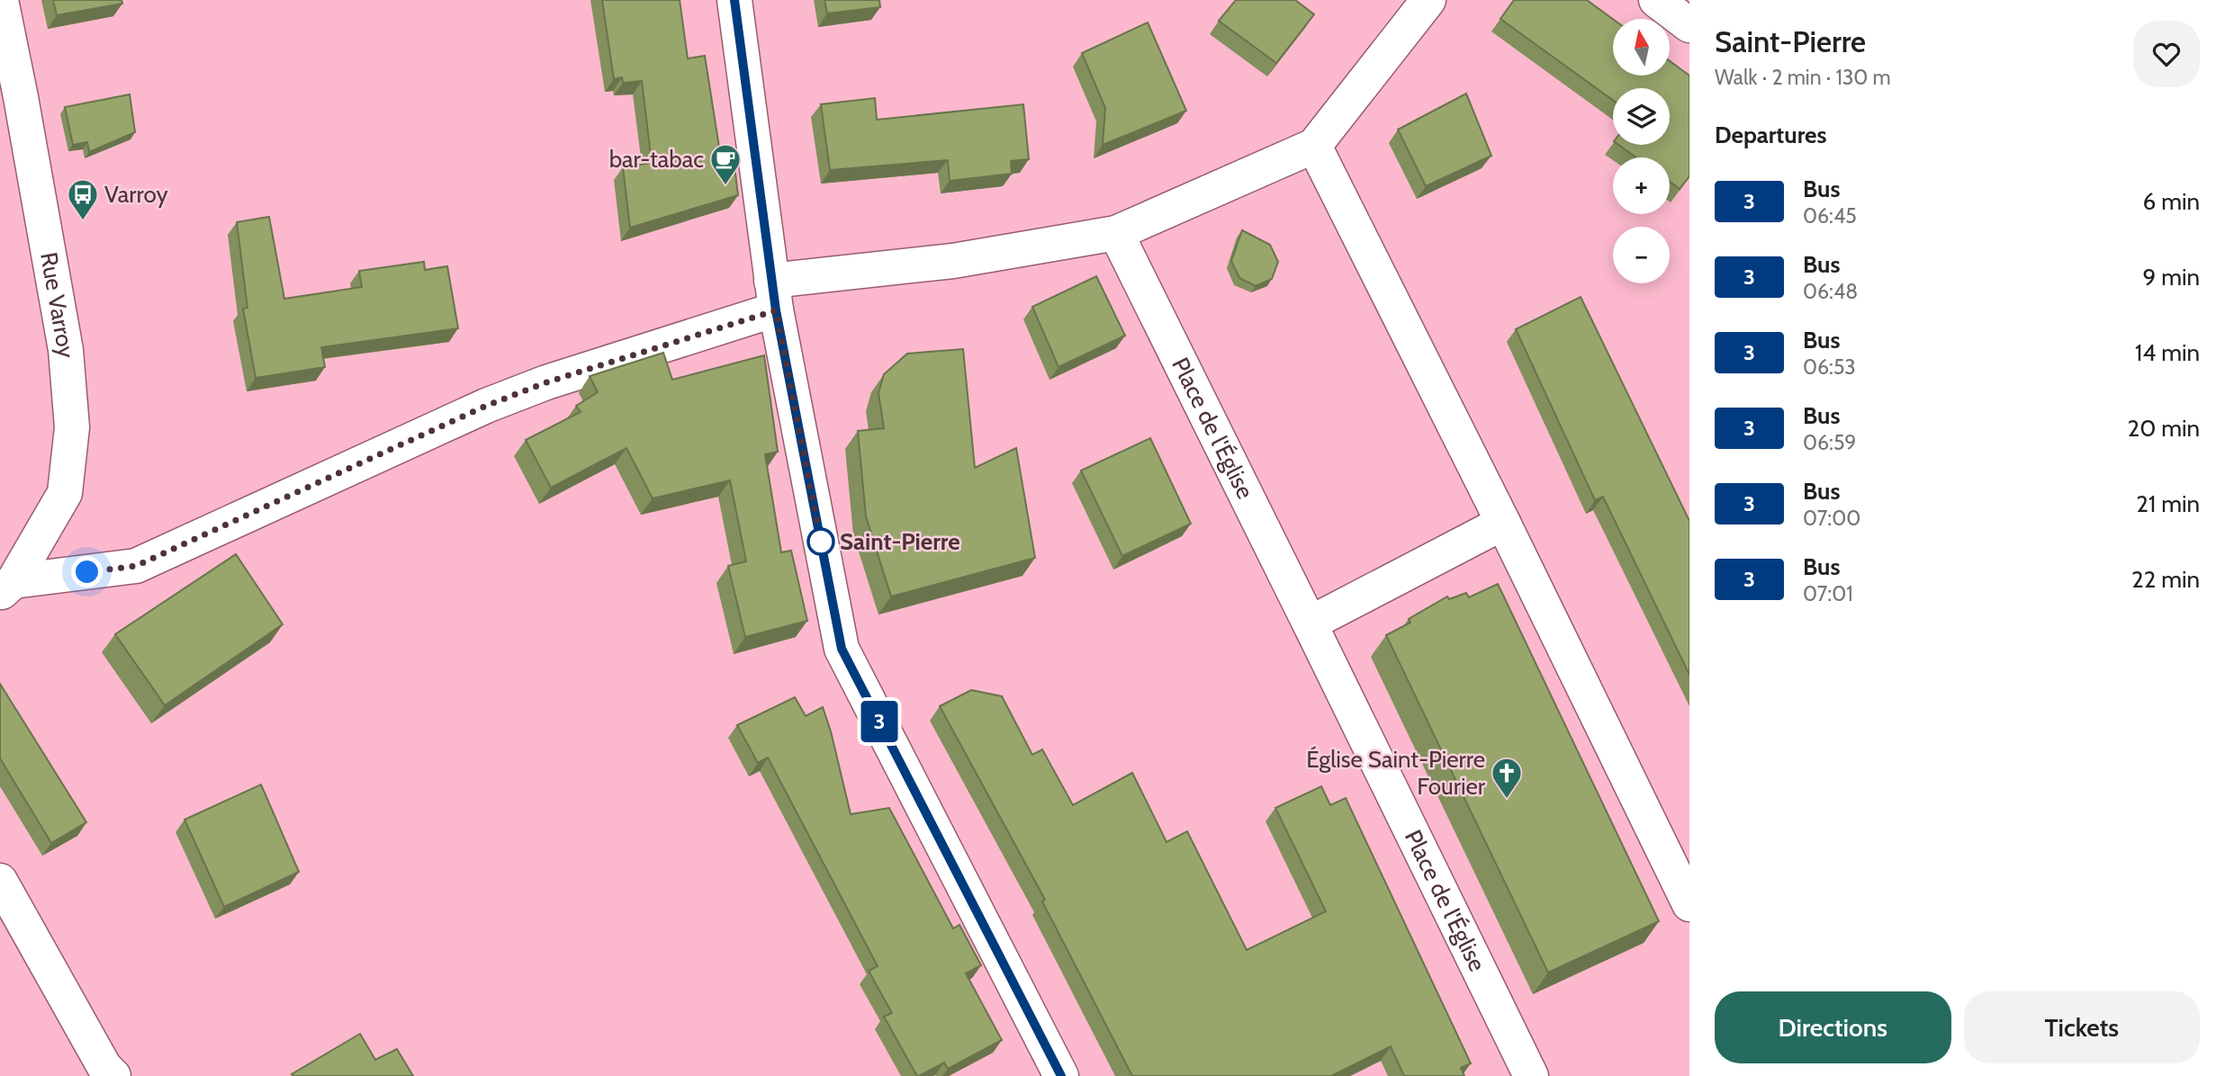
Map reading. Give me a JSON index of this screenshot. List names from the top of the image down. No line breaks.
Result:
{"streets":{"street":["Rue Varroy","Place de l'Église"]},"places":{"cafe":["bar-tabac"],"bus stop":["Varroy"],"other":["Saint-Pierre"],"church":["Église Saint-Pierre Fourier"]},"lines":["bus line 3"],"north":"top","page":{"on_map":"3","heading":[["Saint-Pierre","Walk · 2 min · 130 m"],"Departures"],"map_buttons":["+","−"],"list":[{"mark":"3","name":"Bus","note":"06:45","value":"6 min"},{"mark":"3","name":"Bus","note":"06:48","value":"9 min"},{"mark":"3","name":"Bus","note":"06:53","value":"14 min"},{"mark":"3","name":"Bus","note":"06:59","value":"20 min"},{"mark":"3","name":"Bus","note":"07:00","value":"21 min"},{"mark":"3","name":"Bus","note":"07:01","value":"22 min"}],"buttons":["Directions","Tickets"]}}
